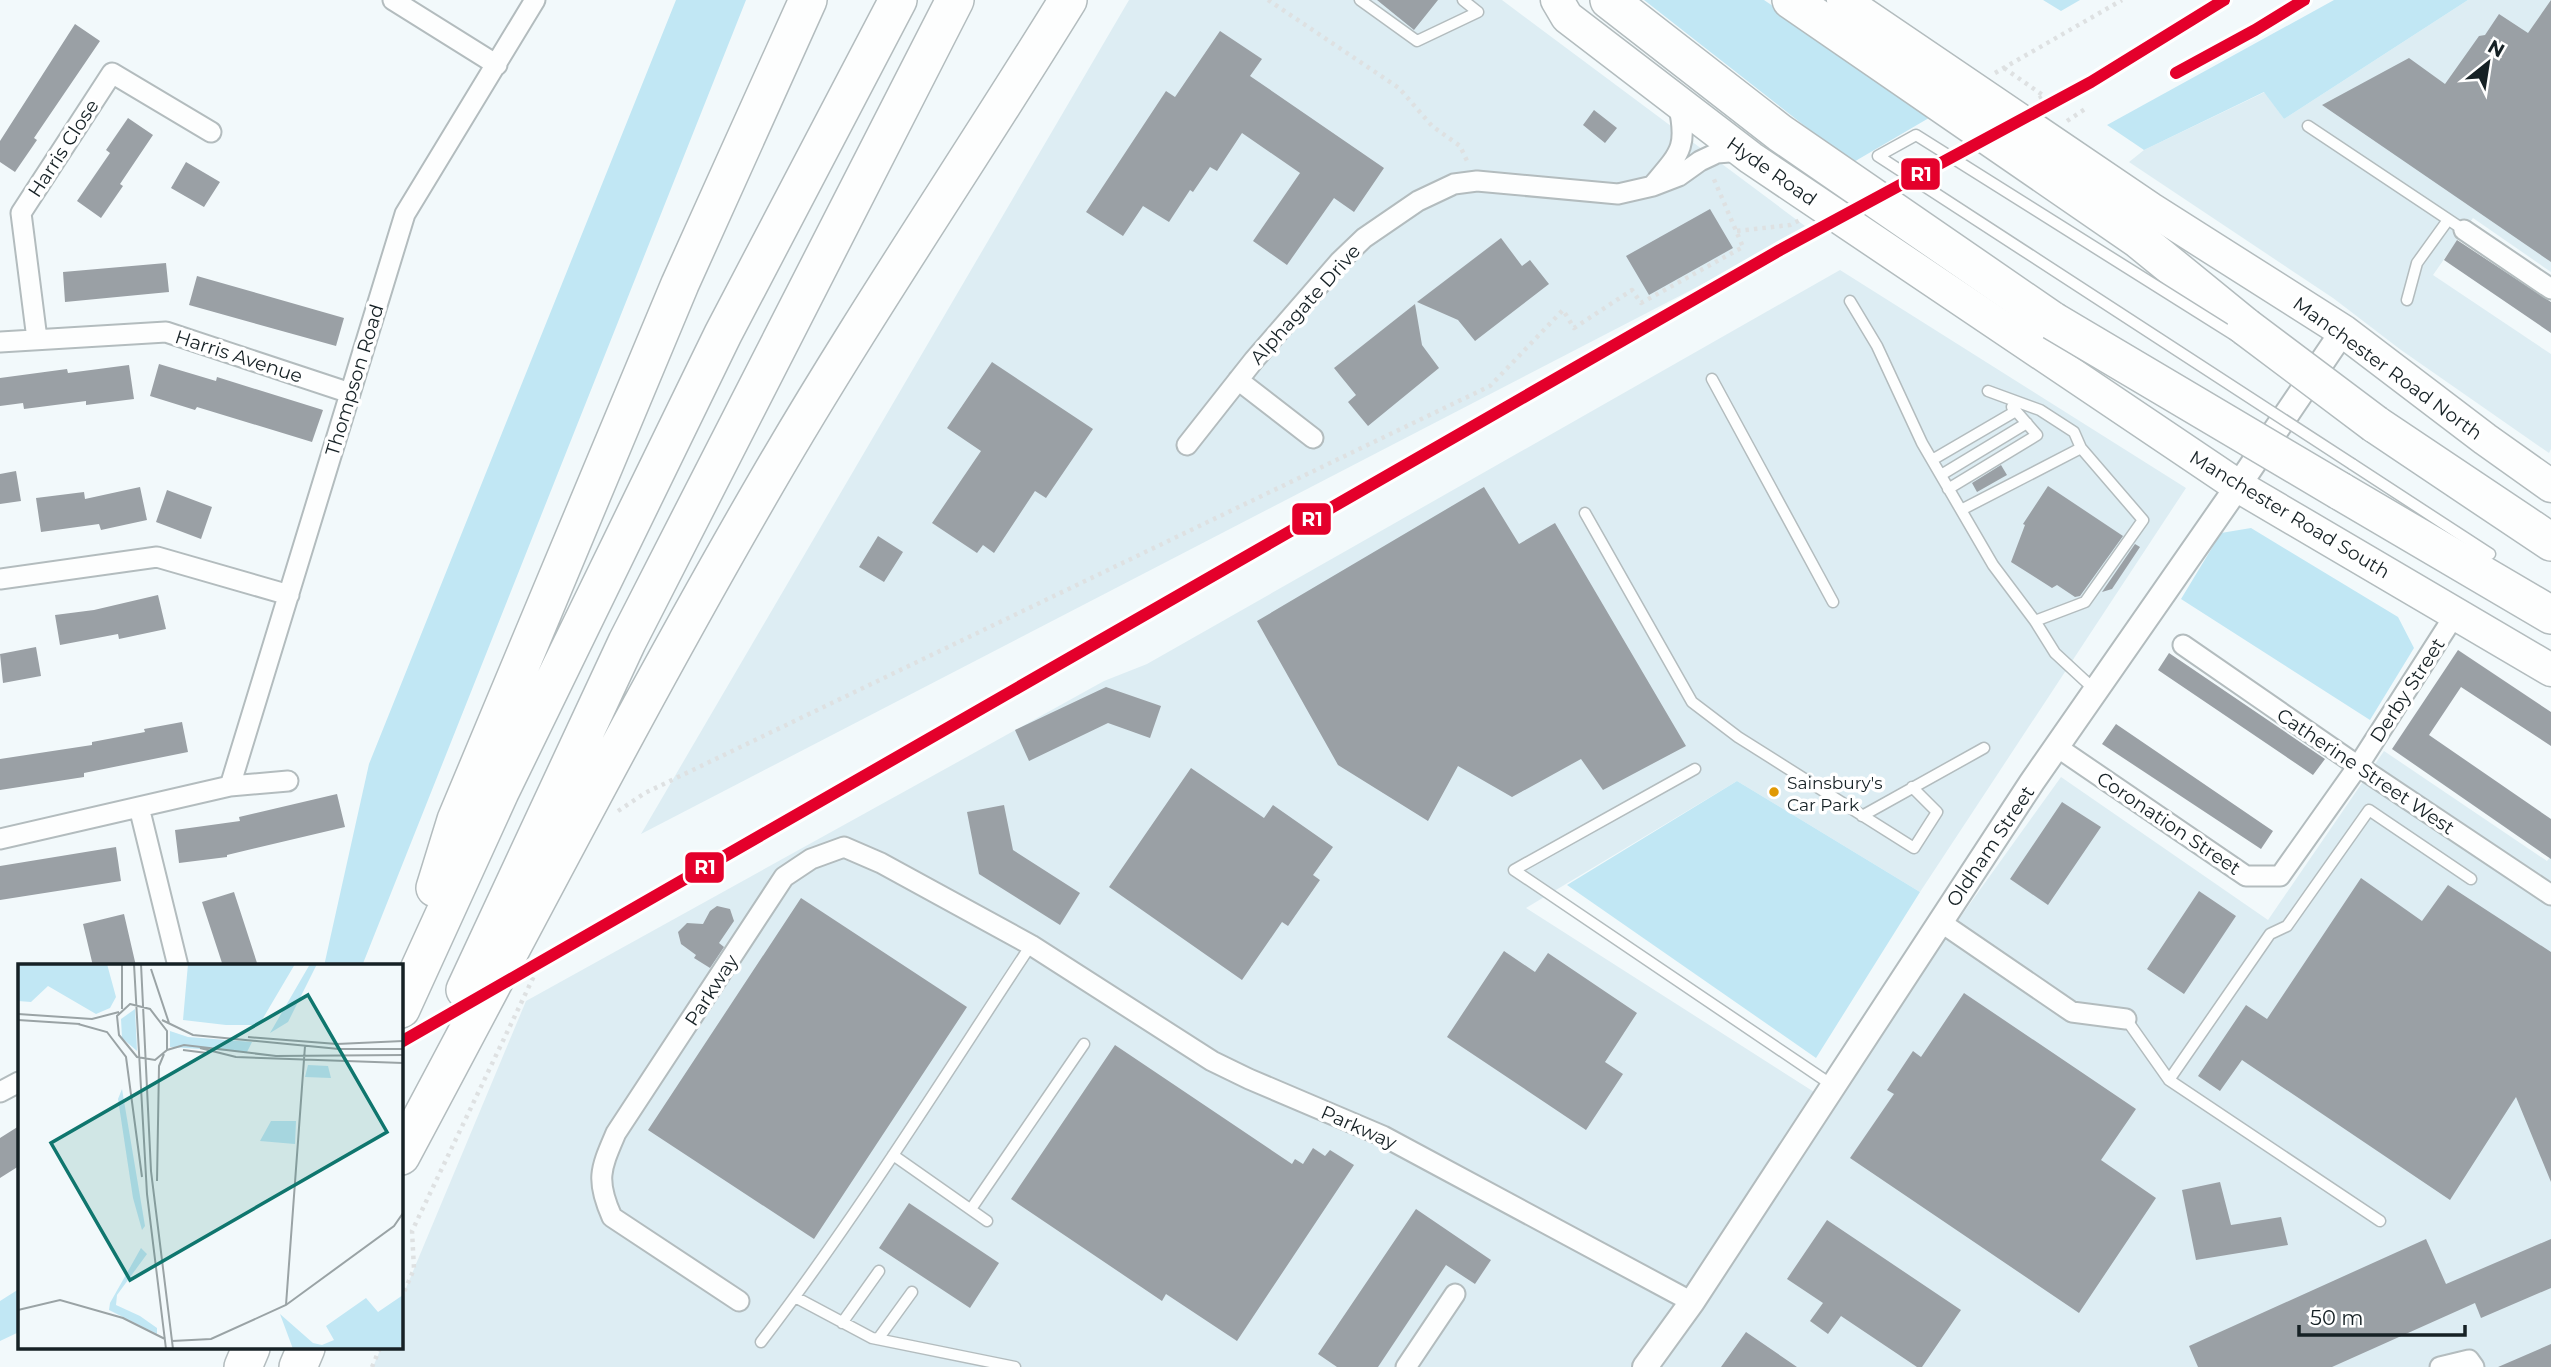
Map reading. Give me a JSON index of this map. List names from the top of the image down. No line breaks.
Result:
{"streets":{"main road":["Hyde Road","Manchester Road North","Manchester Road South"],"street":["Harris Close","Alphagate Drive","Harris Avenue","Thompson Road","Derby Street","Catherine Street West","Coronation Street","Oldham Street","Parkway"]},"crossings":[["Harris Close","Harris Avenue"],["Hyde Road","Alphagate Drive"],["Hyde Road","Manchester Road South"],["Harris Avenue","Thompson Road"],["Manchester Road North","Oldham Street"],["Manchester Road South","Derby Street"],["Manchester Road South","Oldham Street"],["Derby Street","Catherine Street West"],["Derby Street","Coronation Street"],["Catherine Street West","Coronation Street"],["Coronation Street","Oldham Street"],["Oldham Street","Parkway"]],"places":["Sainsbury's Car Park"],"lines":["transit line R1"],"scale_bar":"50 m","north":"top right"}
